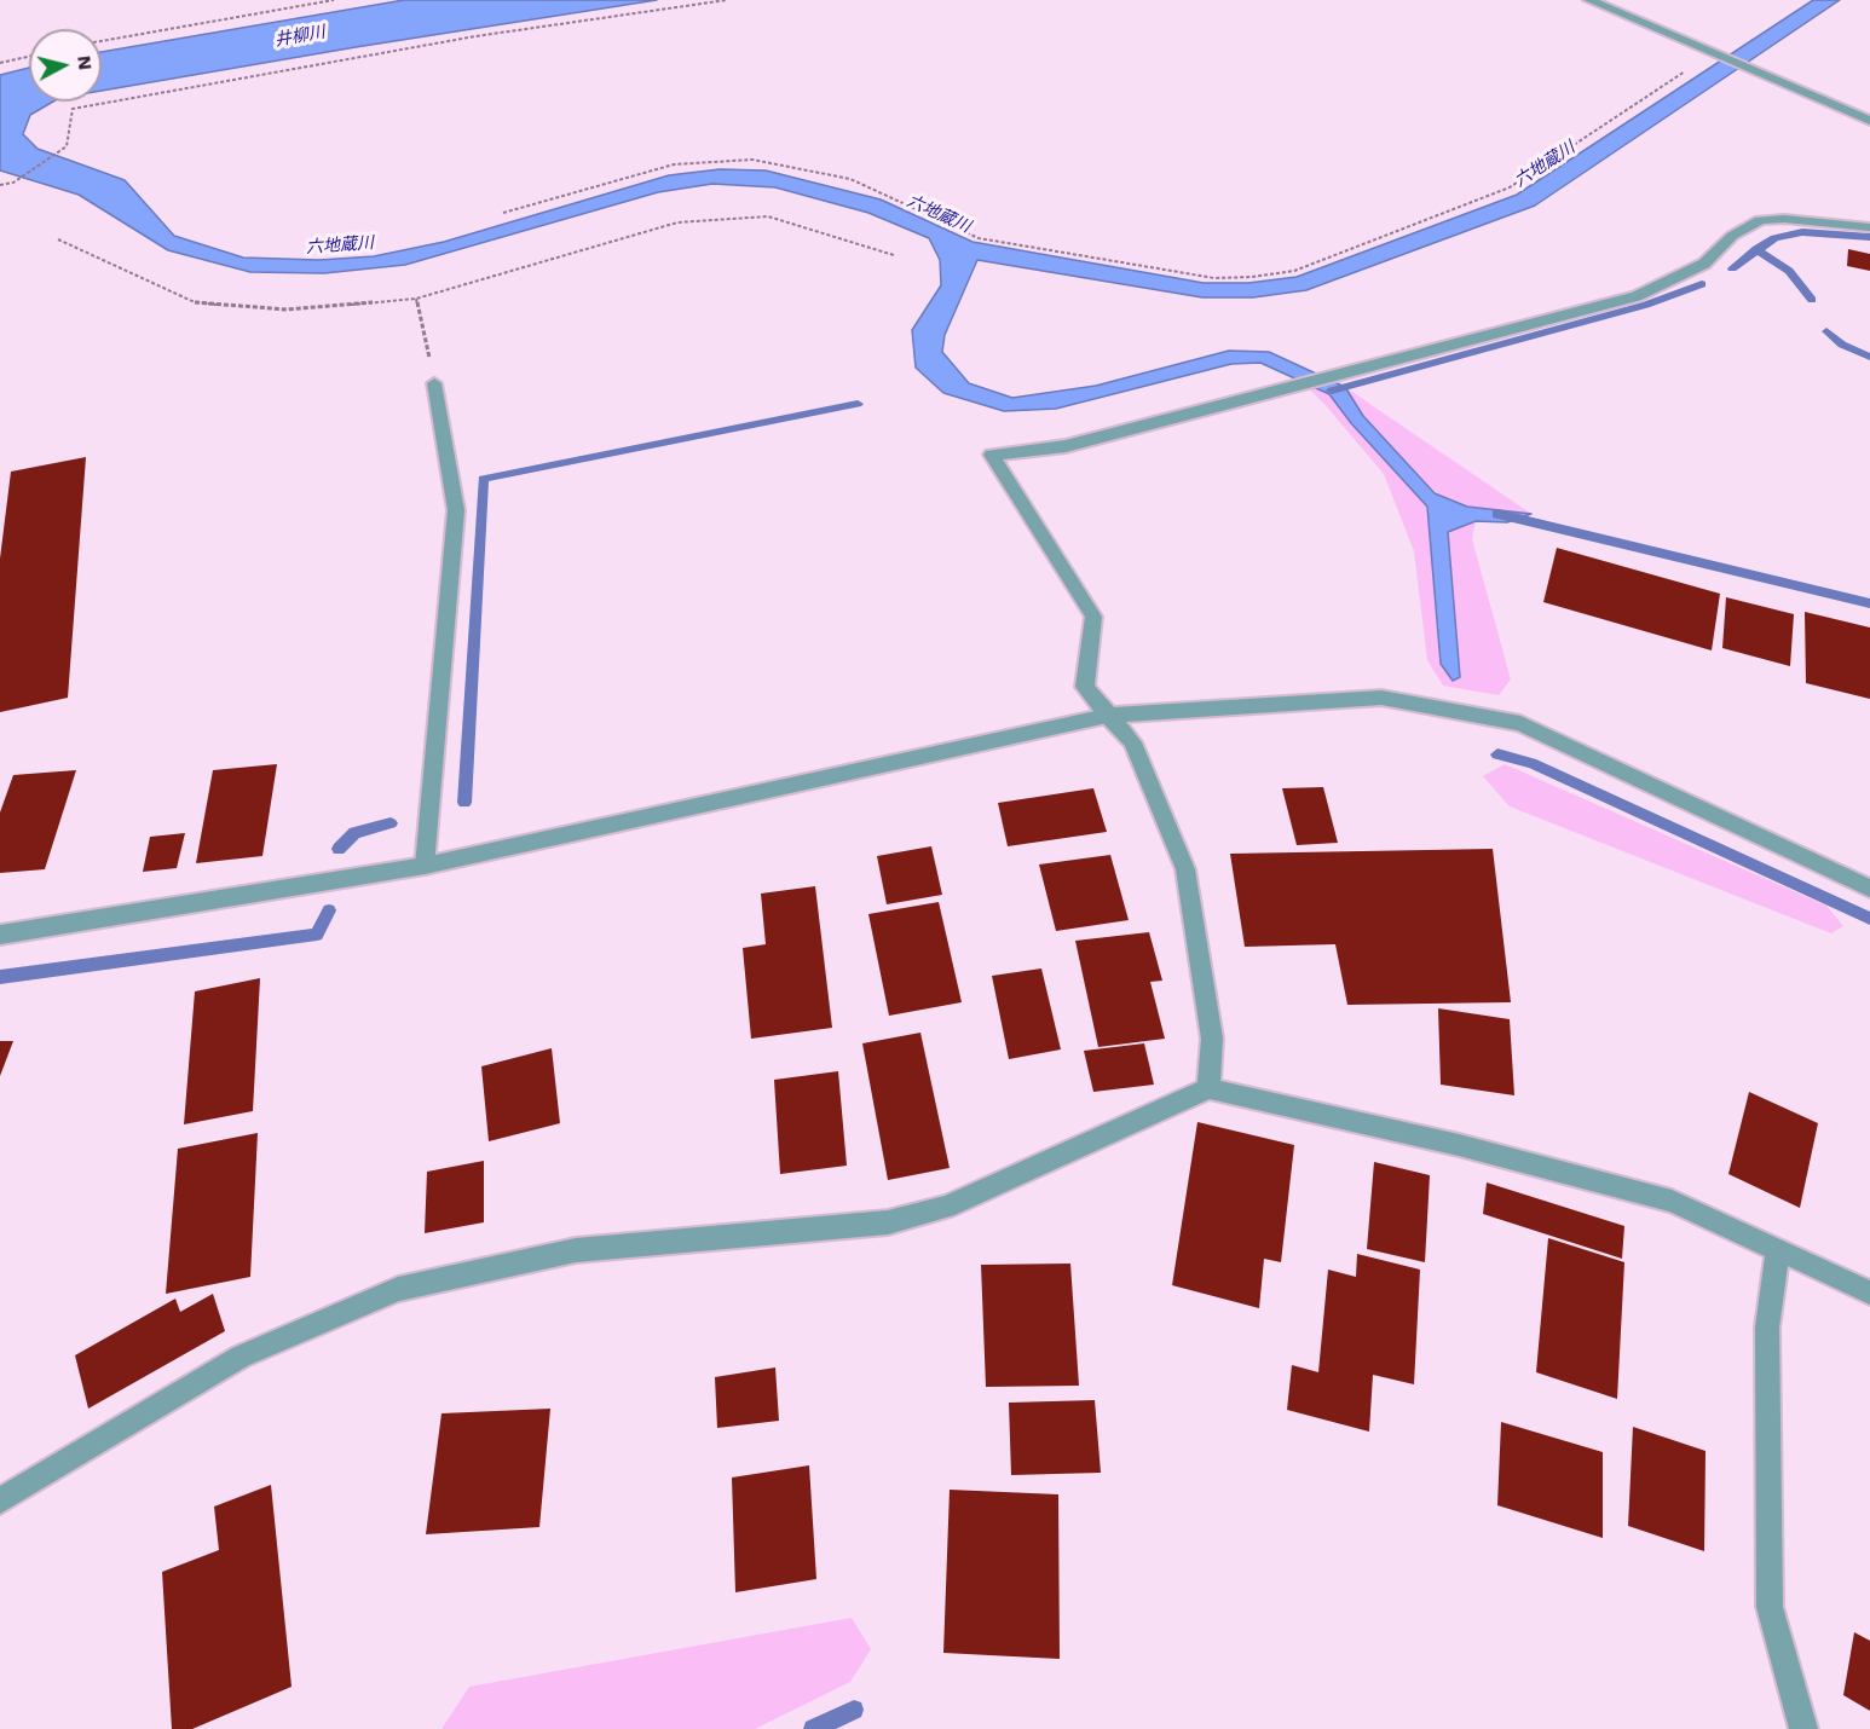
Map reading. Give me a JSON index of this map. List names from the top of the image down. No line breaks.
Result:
{"water":["井柳川","六地蔵川"],"north":"right"}
